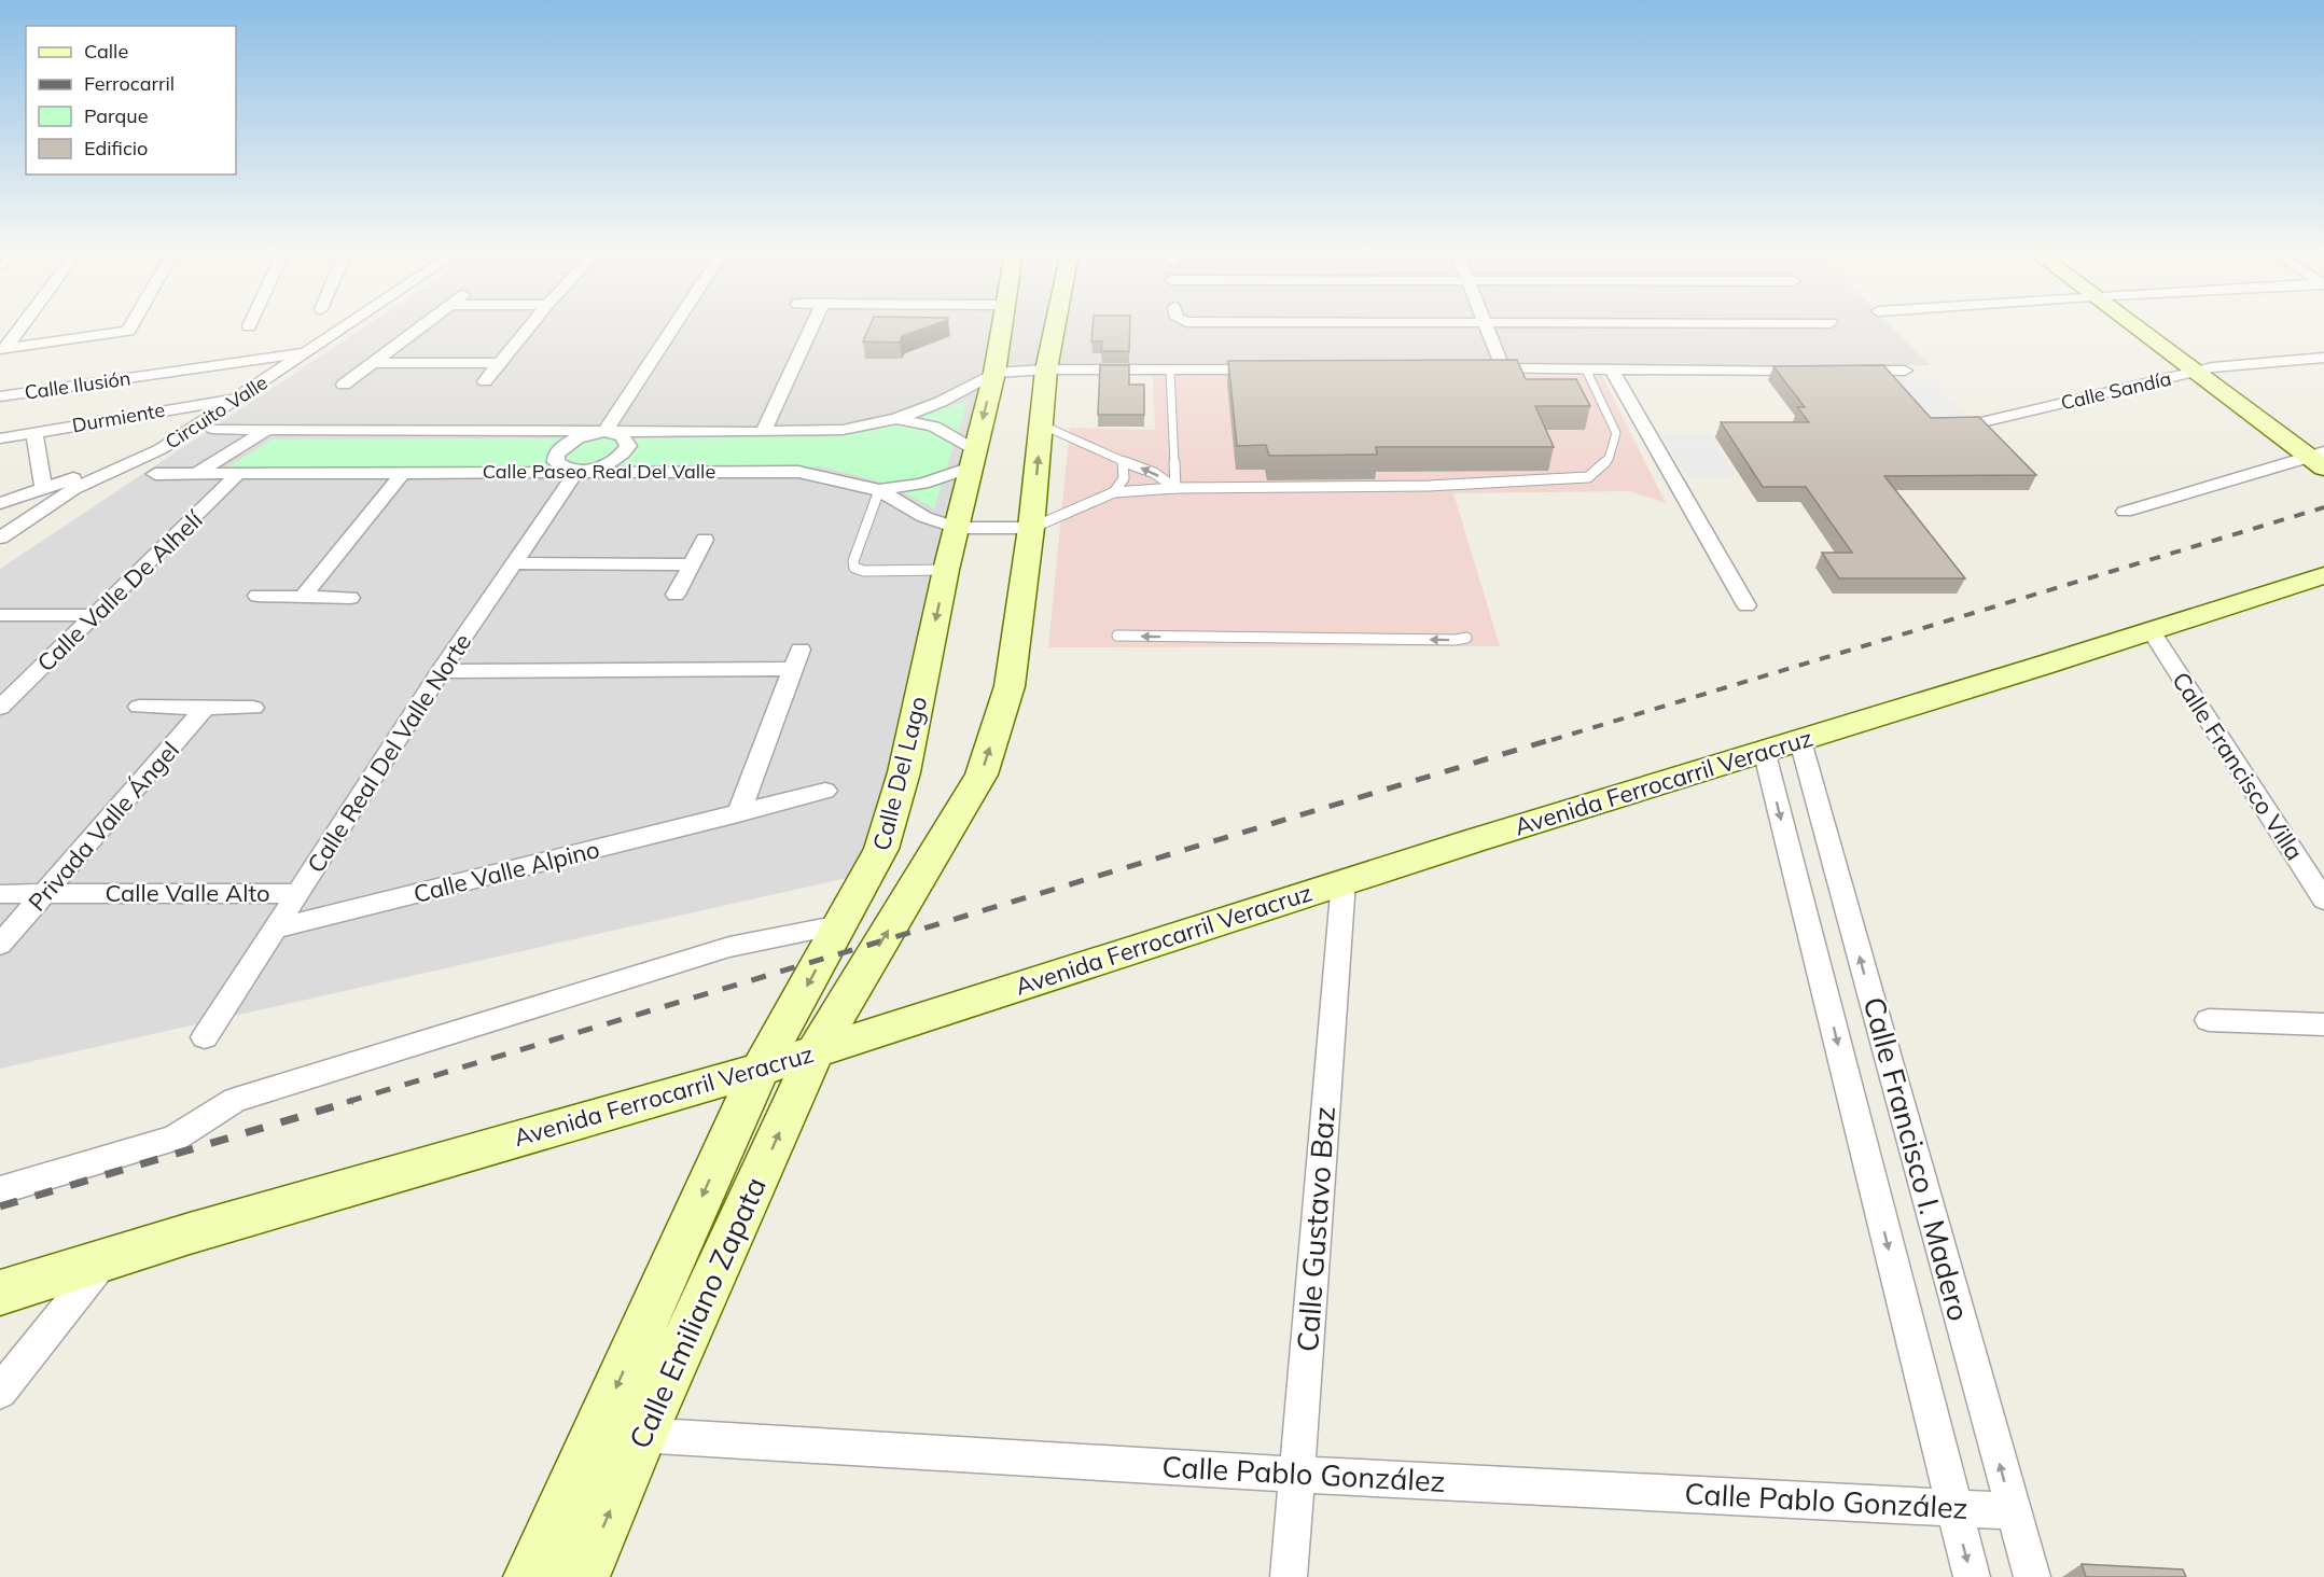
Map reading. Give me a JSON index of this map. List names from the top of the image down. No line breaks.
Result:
{"streets":{"street":["Calle Ilusión","Calle Sandía","Circuito Valle","Durmiente","Calle Paseo Real Del Valle","Calle Valle De Alhelí","Calle Real Del Valle Norte","Calle Francisco Villa","Calle Del Lago","Avenida Ferrocarril Veracruz","Privada Valle Ángel","Calle Valle Alpino","Calle Valle Alto","Calle Francisco I. Madero","Calle Gustavo Baz","Calle Emiliano Zapata","Calle Pablo González"]},"crossings":[["Calle Ilusión","Circuito Valle"],["Circuito Valle","Durmiente"],["Calle Paseo Real Del Valle","Calle Valle De Alhelí"],["Calle Paseo Real Del Valle","Calle Real Del Valle Norte"],["Calle Paseo Real Del Valle","Calle Del Lago"],["Calle Real Del Valle Norte","Calle Valle Alpino"],["Calle Real Del Valle Norte","Calle Valle Alto"],["Calle Francisco Villa","Avenida Ferrocarril Veracruz"],["Calle Del Lago","Avenida Ferrocarril Veracruz"],["Calle Del Lago","Calle Emiliano Zapata"],["Avenida Ferrocarril Veracruz","Calle Francisco I. Madero"],["Avenida Ferrocarril Veracruz","Calle Gustavo Baz"],["Avenida Ferrocarril Veracruz","Calle Emiliano Zapata"],["Privada Valle Ángel","Calle Valle Alto"],["Calle Francisco I. Madero","Calle Pablo González"],["Calle Gustavo Baz","Calle Pablo González"],["Calle Emiliano Zapata","Calle Pablo González"]],"legend":["Calle","Ferrocarril","Parque","Edificio"]}
